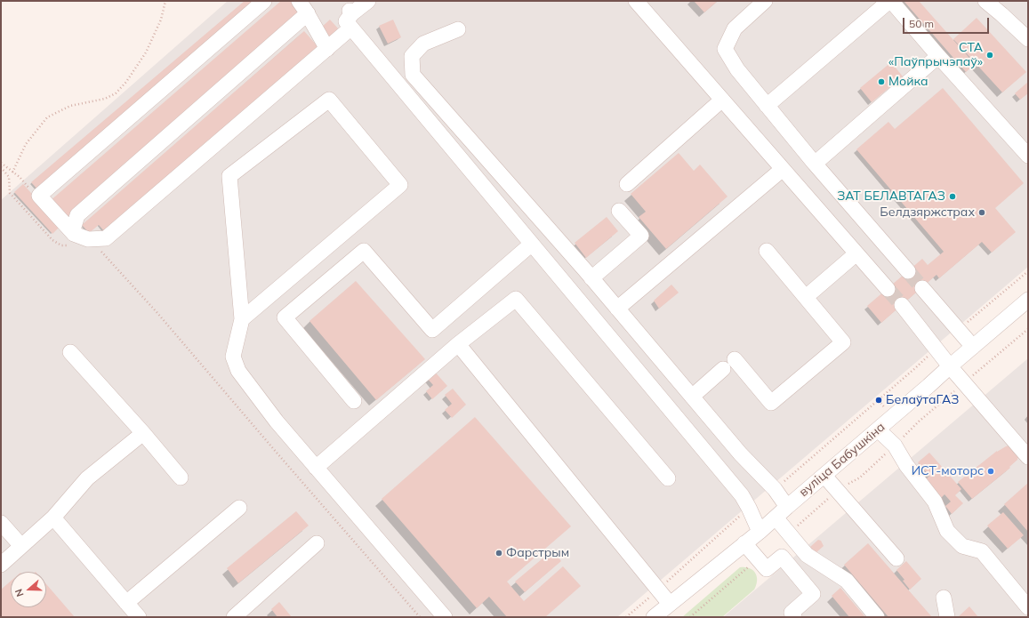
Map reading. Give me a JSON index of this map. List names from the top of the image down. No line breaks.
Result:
{"streets":{"street":["вуліца Бабушкіна"]},"places":["СТА «Паўпрычэпаў»","Мойка","ЗАТ БЕЛАВТАГАЗ","Белдзяржстрах","БелаўтаГАЗ","ИСТ-моторс","Фарстрым"],"scale_bar":"50 m","north":"left"}
